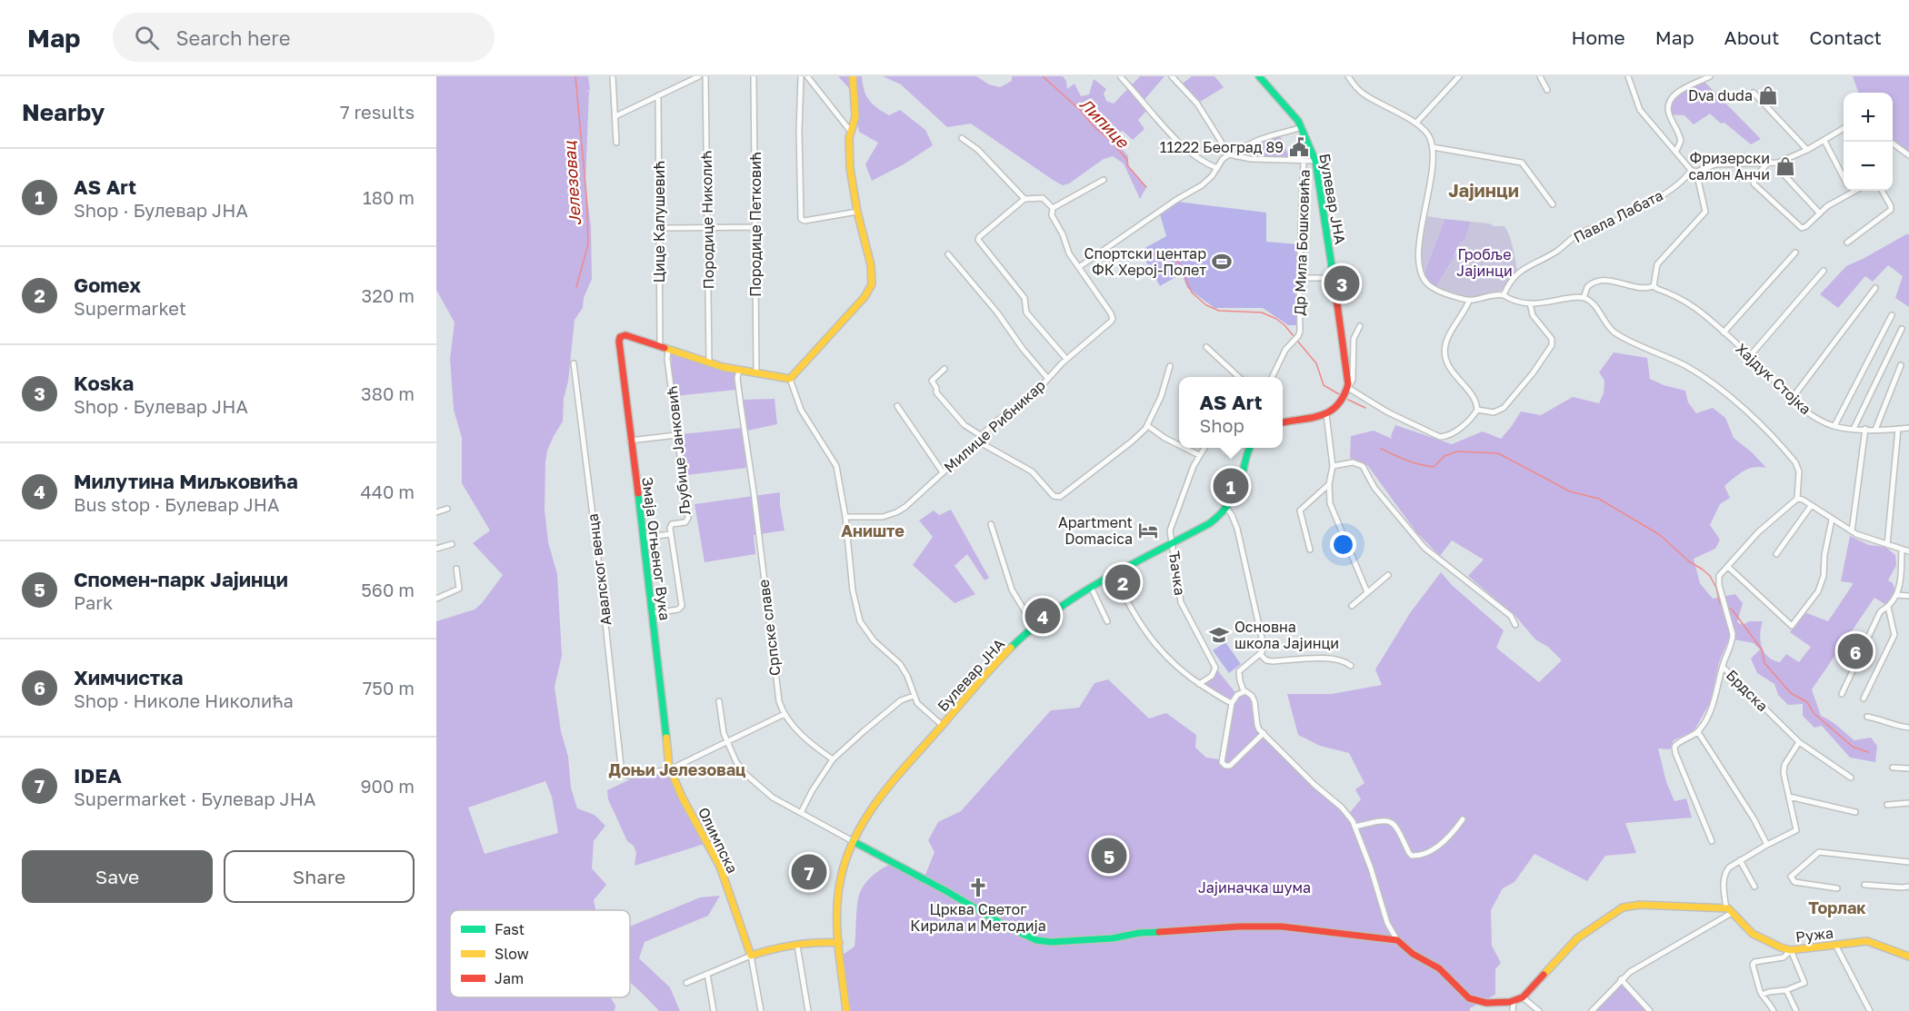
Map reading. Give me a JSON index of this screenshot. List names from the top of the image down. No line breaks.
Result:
{"streets":{"street":["Булевар ЈНА","Павла Лабата","Породице Николић","Цице Калушевић","Породице Петковић","Др Мила Бошковића","Хајдук Стојка","Милице Рибникар","Љубице Јанковић","Змаја Огњеног Вука","Авалског венца","Ђачка","Српске славе","Брдска","Олимпска","Ружа"]},"crossings":[["Булевар ЈНА","Ђачка"],["Цице Калушевић","Змаја Огњеног Вука"],["Љубице Јанковић","Змаја Огњеног Вука"],["Змаја Огњеног Вука","Авалског венца"],["Змаја Огњеног Вука","Олимпска"],["Авалског венца","Олимпска"]],"districts":["Јајинци","Аниште","Доњи Јелезовац","Торлак"],"water":["Липице","Јелезовац"],"parks":["Гробље Јајинци","Јајиначка шума"],"places":{"shop":["Dva duda","Фризерски салон Анчи"],"public building":["11222 Београд 89"],"sports":["Спортски центар ФК Херој-Полет"],"hotel":["Apartment Domacica"],"school or university":["Основна школа Јајинци"],"church":["Црква Светог Кирила и Методија"]},"legend":["Fast","Slow","Jam"],"page":{"header":"Map","search":"Search here","nav":["Home","Map","About","Contact"],"heading":["Nearby","7 results"],"map_buttons":["+","−"],"list":[{"mark":"1","name":"AS Art","note":"Shop · Булевар ЈНА","value":"180 m"},{"mark":"2","name":"Gomex","note":"Supermarket","value":"320 m"},{"mark":"3","name":"Koska","note":"Shop · Булевар ЈНА","value":"380 m"},{"mark":"4","name":"Милутина Миљковића","note":"Bus stop · Булевар ЈНА","value":"440 m"},{"mark":"5","name":"Спомен-парк Јајинци","note":"Park","value":"560 m"},{"mark":"6","name":"Химчистка","note":"Shop · Николе Николића","value":"750 m"},{"mark":"7","name":"IDEA","note":"Supermarket · Булевар ЈНА","value":"900 m"}],"pins":["3","1","2","4","6","5","7"],"popup":["AS Art","Shop"],"buttons":["Save","Share"]}}
